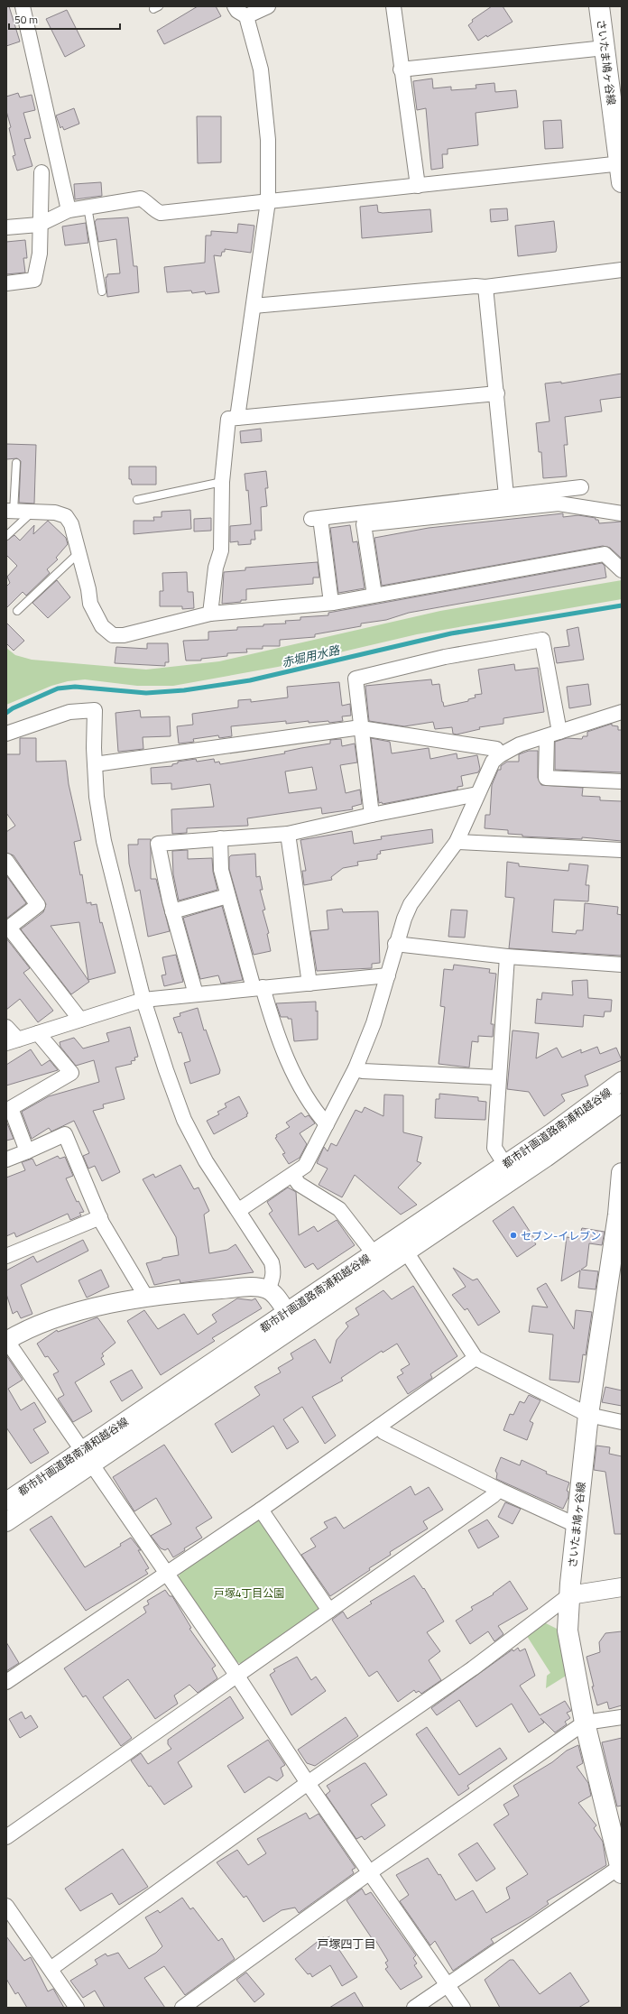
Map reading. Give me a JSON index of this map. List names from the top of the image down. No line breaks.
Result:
{"streets":{"main road":["さいたま鳩ヶ谷線"],"street":["都市計画道路南浦和越谷線"]},"districts":["戸塚四丁目"],"water":["赤堀用水路"],"parks":["戸塚4丁目公園"],"places":["セブン-イレブン"],"scale_bar":"50 m"}
